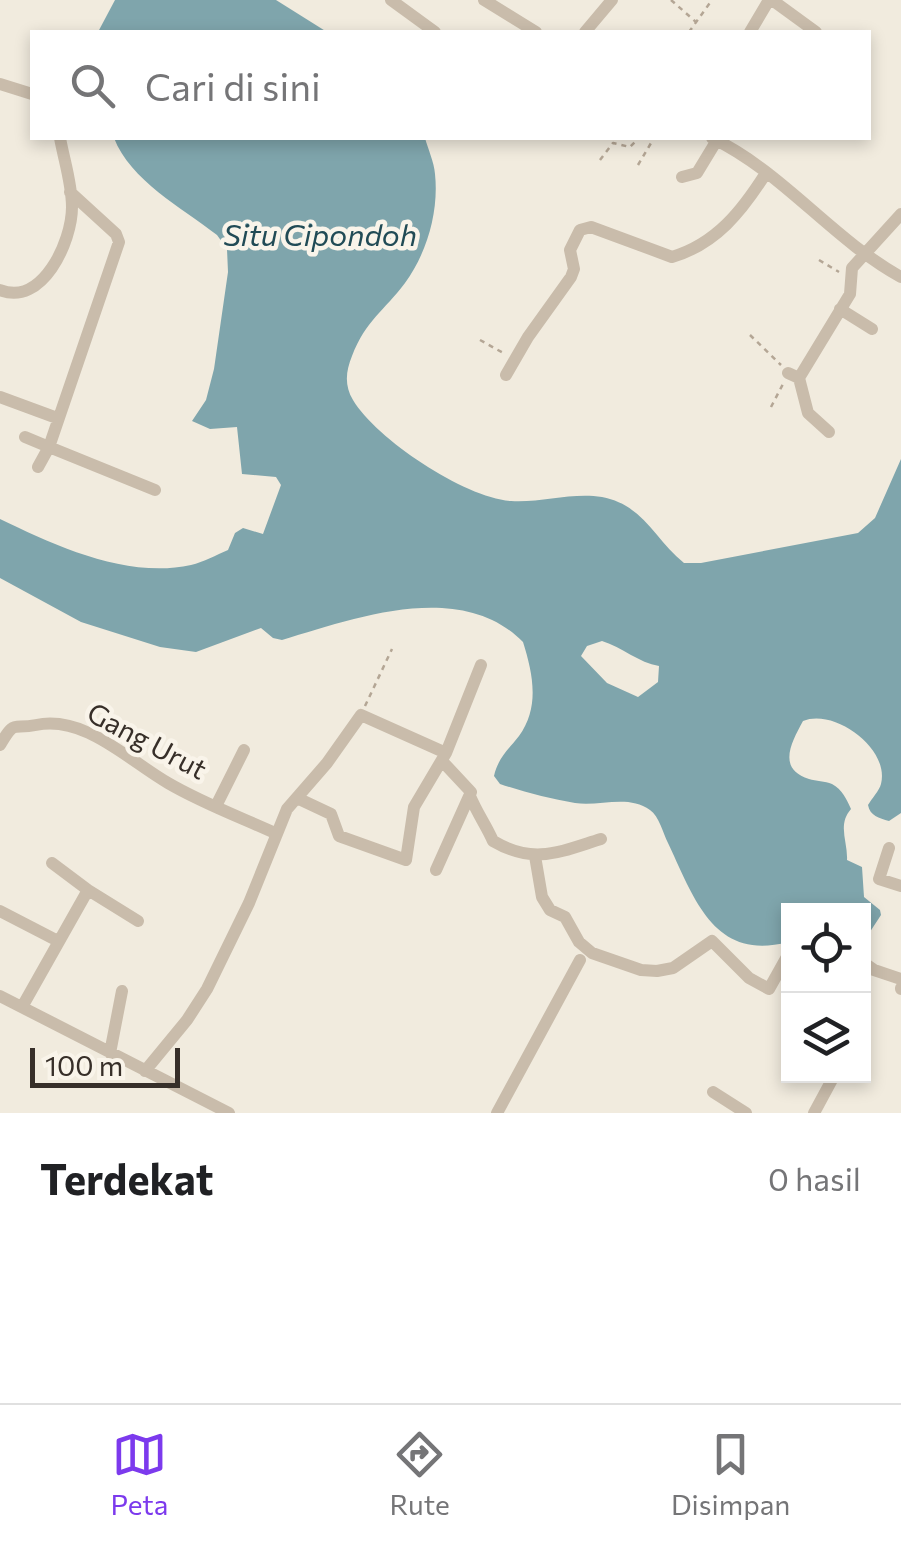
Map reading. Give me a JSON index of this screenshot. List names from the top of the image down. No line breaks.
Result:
{"streets":{"street":["Gang Urut"]},"water":["Situ Cipondoh"],"scale_bar":"100 m","page":{"search":"Cari di sini","scale":"100 m","heading":["Terdekat","0 hasil"],"nav":["Peta","Rute","Disimpan"]}}
